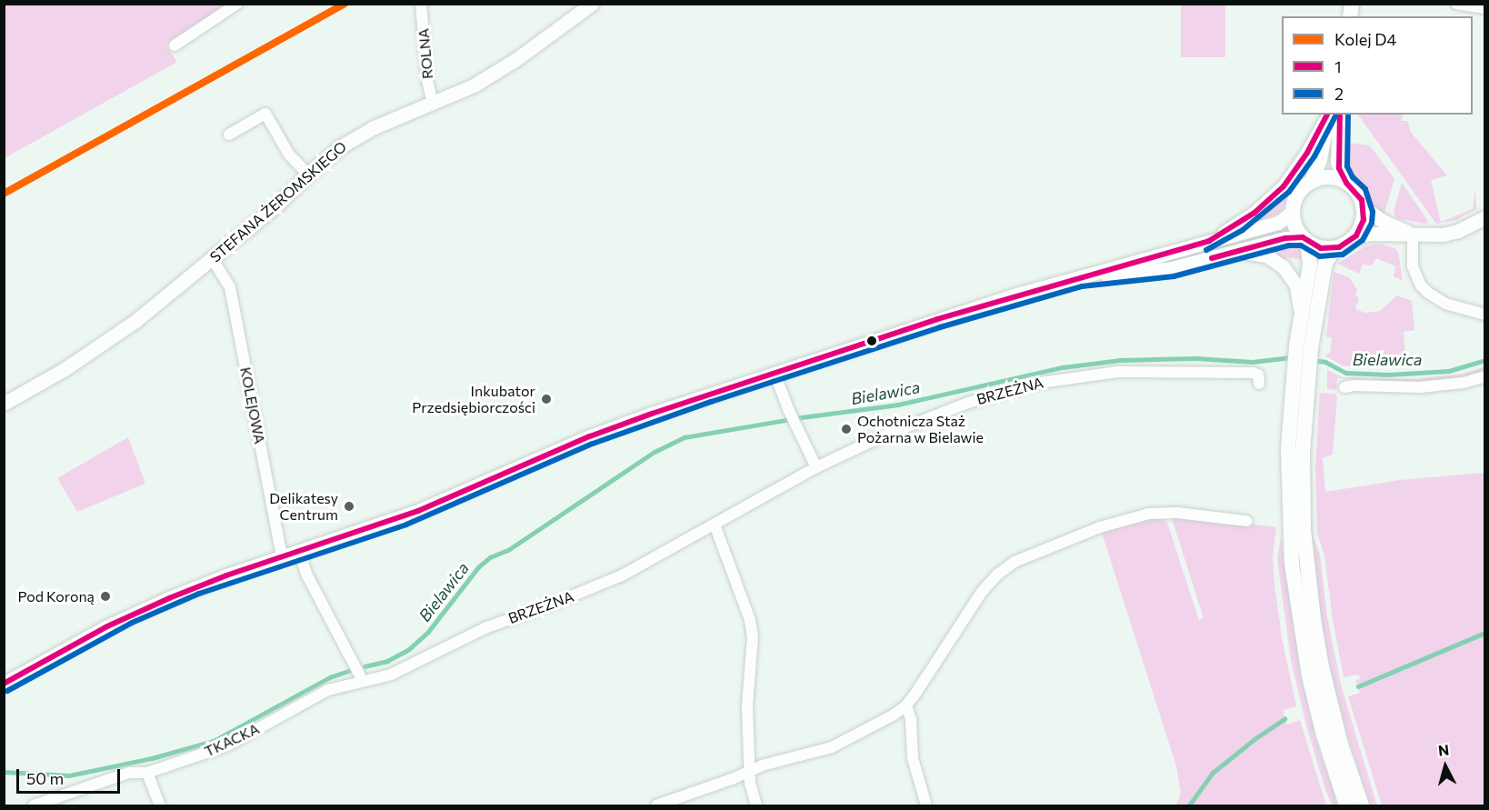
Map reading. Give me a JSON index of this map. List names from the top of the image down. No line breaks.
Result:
{"streets":{"street":["ROLNA","STEFANA ŻEROMSKIEGO","BRZEŻNA","KOLEJOWA","TKACKA"]},"crossings":[["ROLNA","STEFANA ŻEROMSKIEGO"],["STEFANA ŻEROMSKIEGO","KOLEJOWA"],["BRZEŻNA","TKACKA"]],"water":["Bielawica"],"places":["Inkubator Przedsiębiorczości","Ochotnicza Staż Pożarna w Bielawie","Delikatesy Centrum","Pod Koroną"],"lines":["rail line D4","transit line 1","transit line 2"],"legend":["Kolej D4","1","2"],"scale_bar":"50 m","north":"top"}
